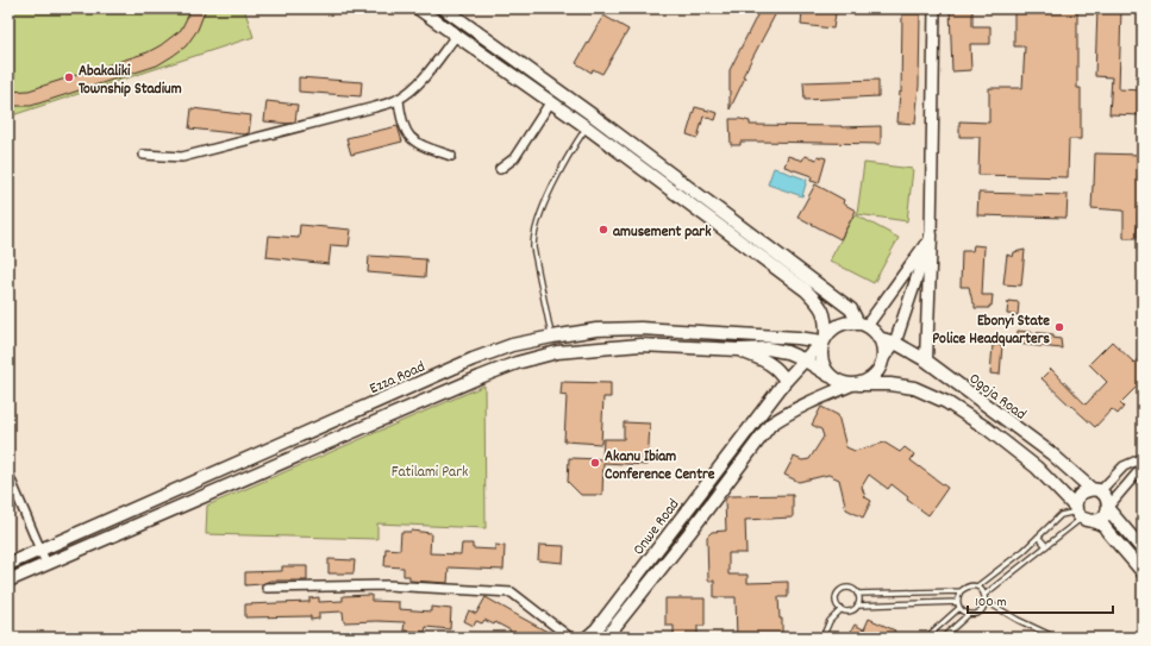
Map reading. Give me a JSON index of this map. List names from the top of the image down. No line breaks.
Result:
{"streets":{"main road":["Ezza Road","Ogoja Road","Onwe Road"]},"crossings":[["Ezza Road","Ogoja Road"],["Ezza Road","Onwe Road"],["Ogoja Road","Onwe Road"]],"parks":["Fatilami Park"],"places":["Abakaliki Township Stadium","amusement park","Ebonyi State Police Headquarters","Akanu Ibiam Conference Centre"],"scale_bar":"100 m"}
